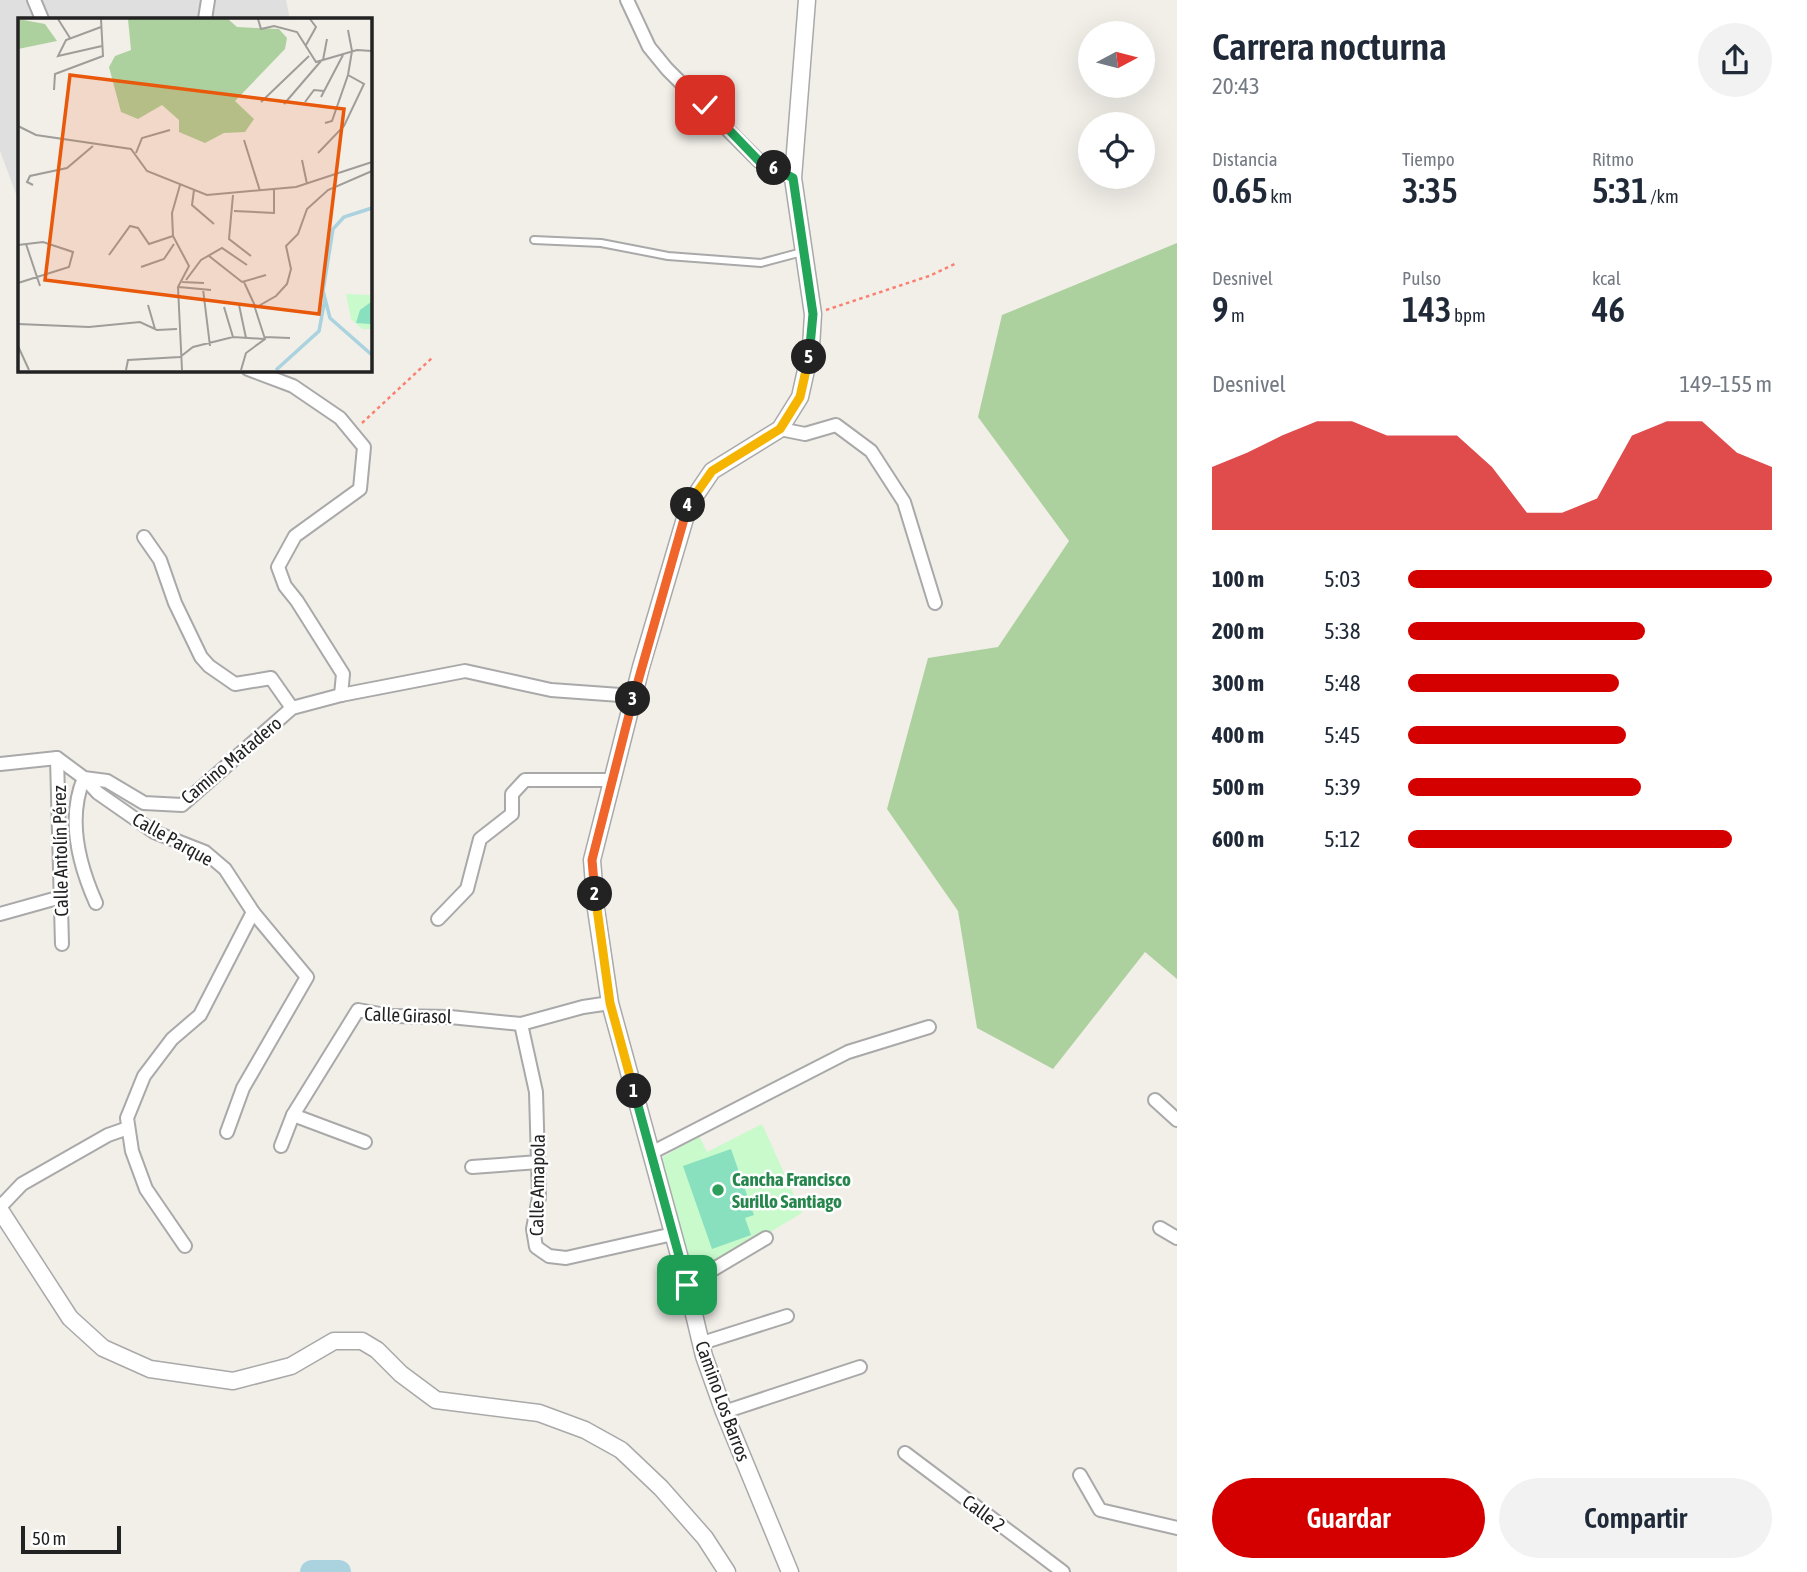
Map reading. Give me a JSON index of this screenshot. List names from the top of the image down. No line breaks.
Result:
{"streets":{"street":["Camino Matadero","Calle Parque","Calle Antolín Pérez","Calle Girasol","Calle Amapola","Camino Los Barros","Calle 2"]},"crossings":[["Camino Matadero","Calle Parque"],["Camino Matadero","Calle Antolín Pérez"],["Camino Matadero","Camino Los Barros"],["Calle Girasol","Calle Amapola"],["Calle Girasol","Camino Los Barros"],["Calle Amapola","Camino Los Barros"]],"places":["Cancha Francisco Surillo Santiago"],"scale_bar":"50 m","north":"right","page":{"heading":["Carrera nocturna","20:43"],"stats":[["Distancia","0.65 km"],["Tiempo","3:35"],["Ritmo","5:31 /km"],["Desnivel","9 m"],["Pulso","143 bpm"],["kcal","46"]],"pins":["6","5","4","3","2","1"],"chart":["Desnivel","149–155 m"],"list":[{"name":"100 m","note":"5:03"},{"name":"200 m","note":"5:38"},{"name":"300 m","note":"5:48"},{"name":"400 m","note":"5:45"},{"name":"500 m","note":"5:39"},{"name":"600 m","note":"5:12"}],"buttons":["Guardar","Compartir"],"scale":"50 m"}}
